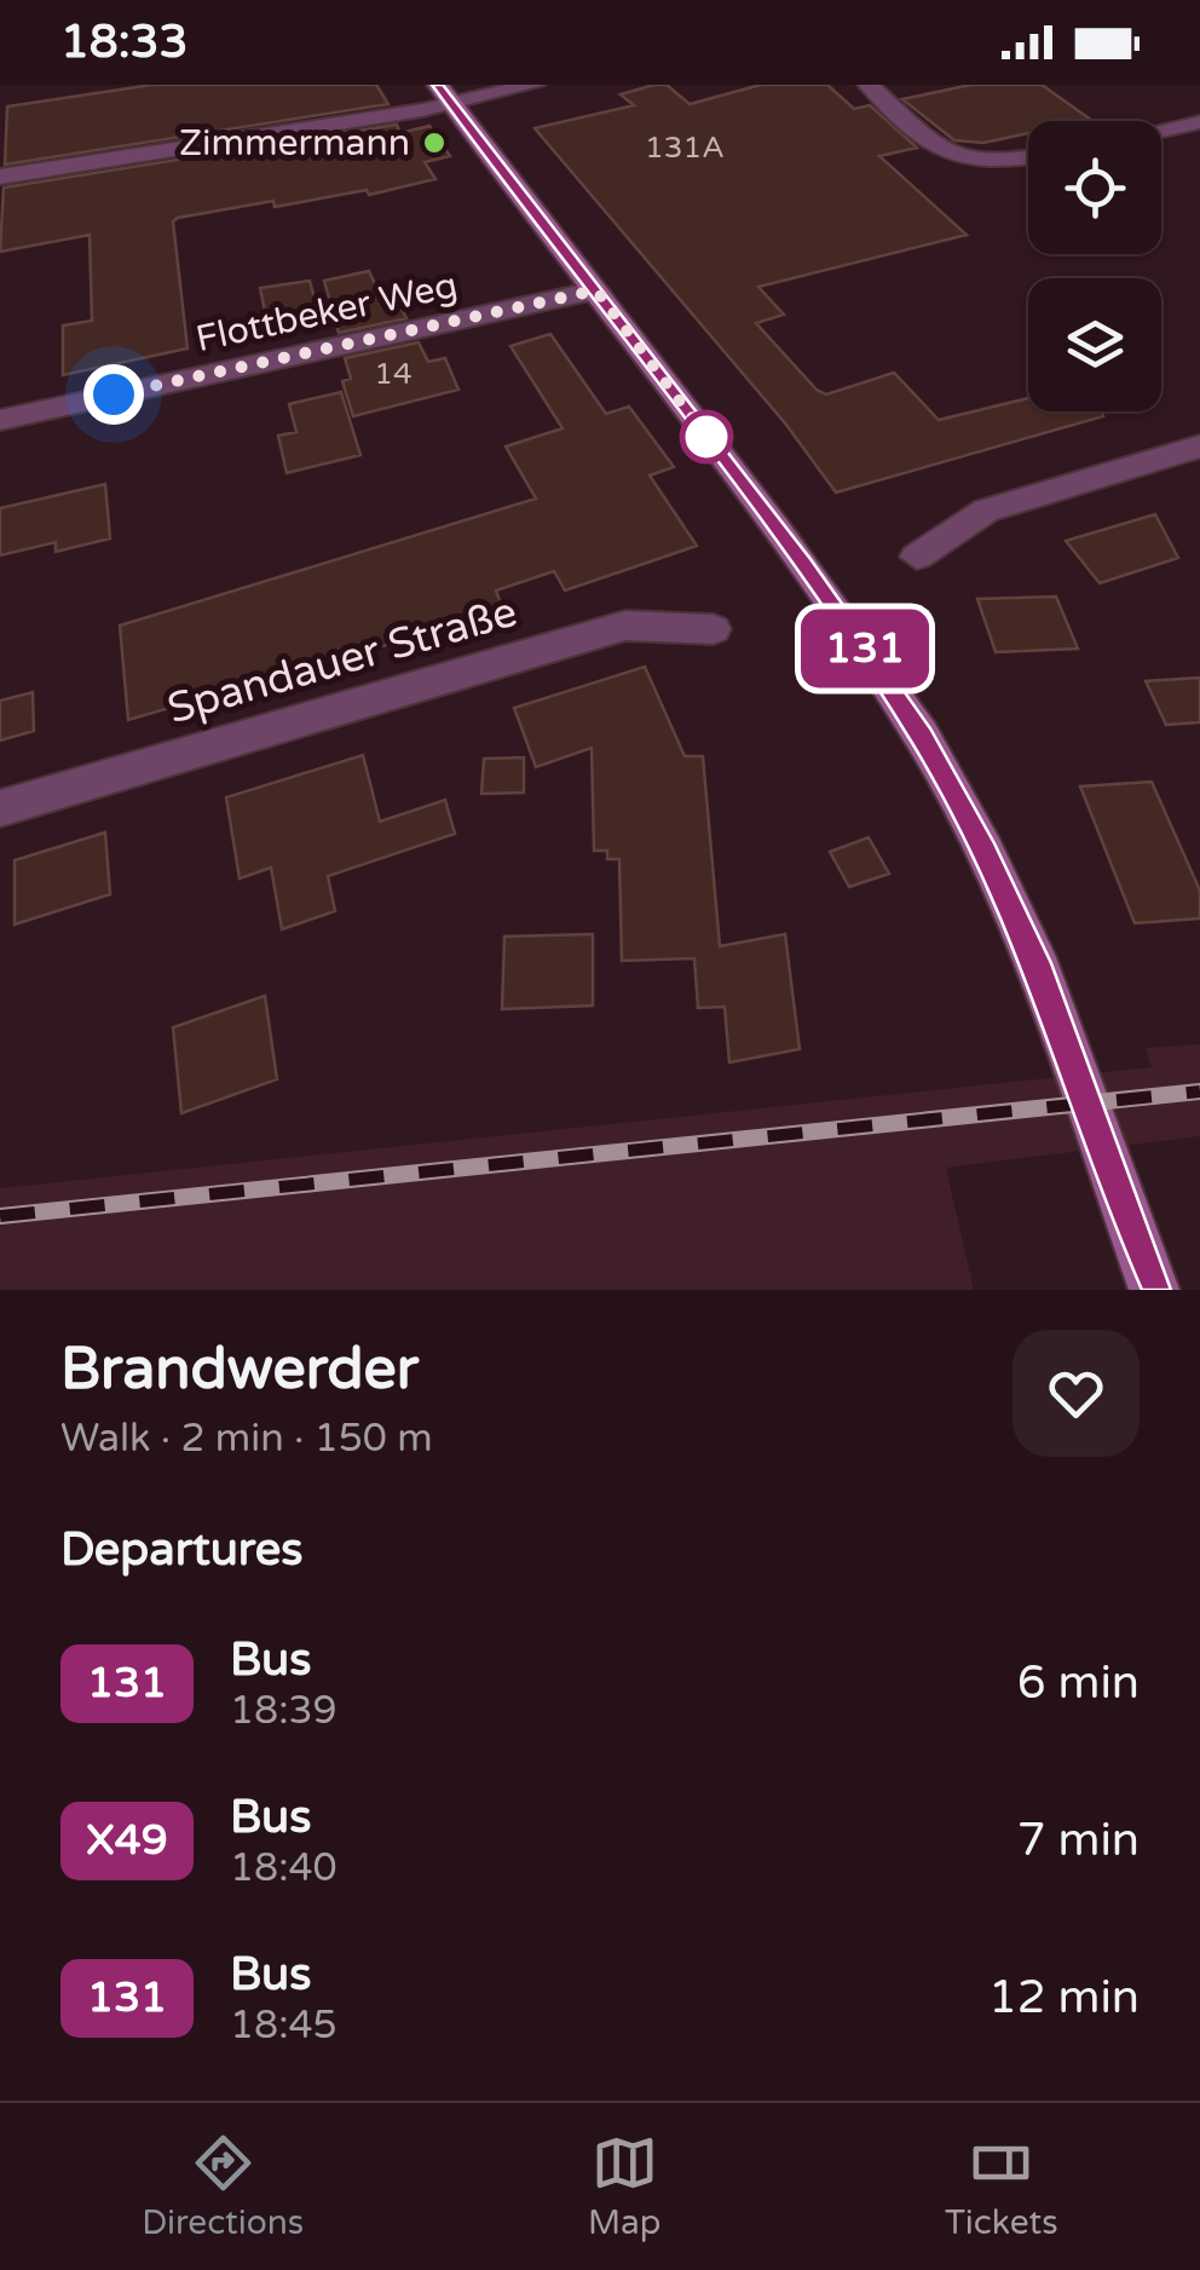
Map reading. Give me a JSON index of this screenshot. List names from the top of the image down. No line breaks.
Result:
{"streets":{"street":["Flottbeker Weg","Spandauer Straße"]},"places":["Zimmermann"],"lines":["bus line 131"],"house_numbers":["131A","14"],"page":{"status":"18:33","on_map":"131","heading":[["Brandwerder","Walk · 2 min · 150 m"],"Departures"],"list":[{"mark":"131","name":"Bus","note":"18:39","value":"6 min"},{"mark":"X49","name":"Bus","note":"18:40","value":"7 min"},{"mark":"131","name":"Bus","note":"18:45","value":"12 min"}],"tabs":["Directions","Map","Tickets"]}}
